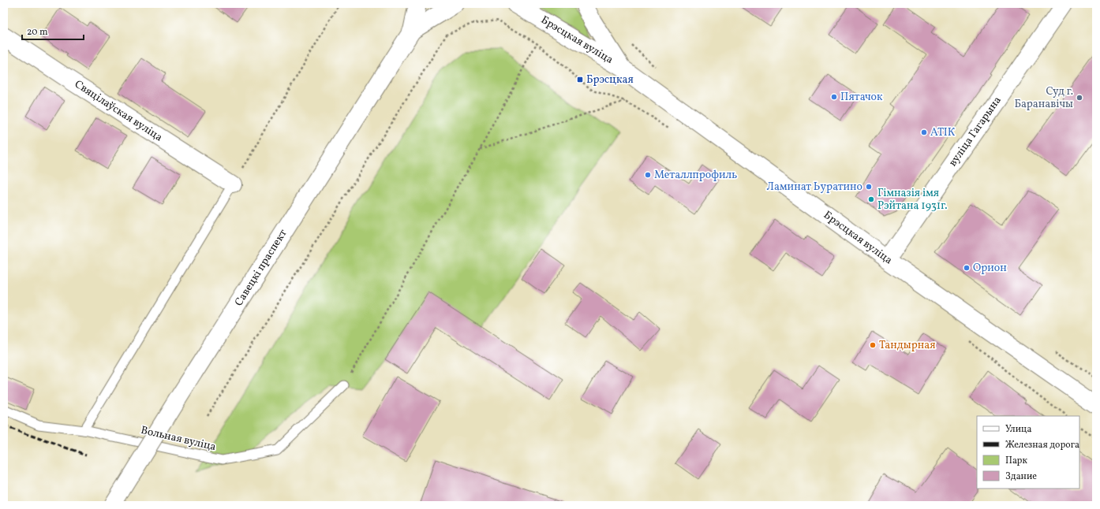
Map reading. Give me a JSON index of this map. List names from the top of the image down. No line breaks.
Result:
{"streets":{"main road":["Брэсцкая вуліца","Свяцілаўская вуліца","вуліца Гагарына","Савецкі праспект"],"lane":["Вольная вуліца"]},"crossings":[["Брэсцкая вуліца","вуліца Гагарына"]],"places":{"transit":["Брэсцкая"],"other":["Пятачок","Суд г. Баранавічы","АТІК","Металлпрофиль","Ламинат Ьуратино","Гімназія імя Рэйтана 1931г.","Орион","Тандырная"]},"legend":["Улица","Железная дорога","Парк","Здание"],"scale_bar":"20 m"}
